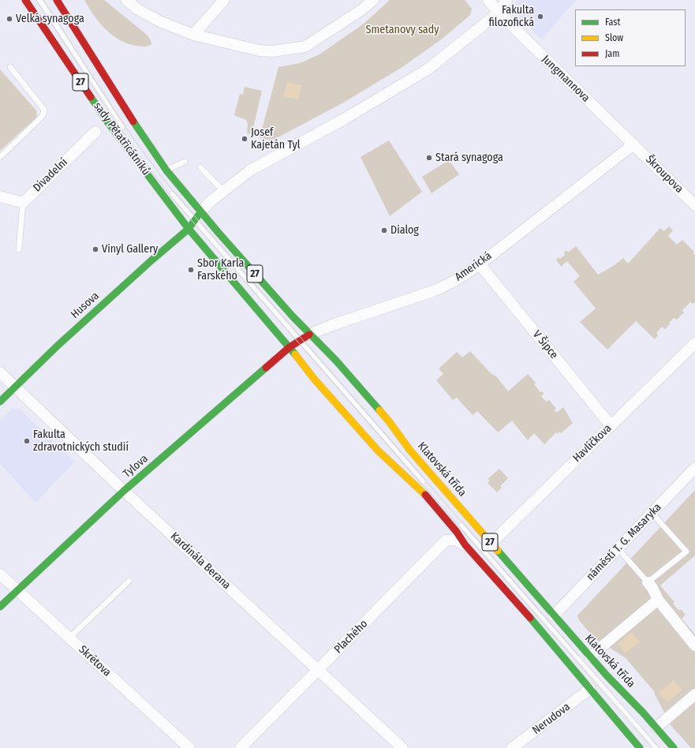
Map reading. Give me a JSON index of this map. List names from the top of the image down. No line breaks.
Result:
{"streets":{"main road":["27","sady Pětatřicátníků","Americká","Husova","Tylova","Klatovská třída"],"street":["Jungmannova","Škroupova","Divadelní","V Šipce","Havlíčkova","náměstí T. G. Masaryka","Kardinála Berana","Plachého","Skrétova","Nerudova"]},"crossings":[["Jungmannova","Škroupova"],["Jungmannova","Americká"],["sady Pětatřicátníků","Husova"],["sady Pětatřicátníků","Klatovská třída"],["Škroupova","Americká"],["Americká","V Šipce"],["Americká","Tylova"],["Americká","Klatovská třída"],["Husova","Klatovská třída"],["Husova","Kardinála Berana"],["V Šipce","Havlíčkova"],["Havlíčkova","Klatovská třída"],["Tylova","Klatovská třída"],["Tylova","Kardinála Berana"],["Tylova","Skrétova"],["Klatovská třída","náměstí T. G. Masaryka"],["Klatovská třída","Plachého"],["Klatovská třída","Nerudova"],["Kardinála Berana","Plachého"]],"parks":["Smetanovy sady"],"places":["Fakulta filozofická","Velká synagoga","Josef Kajetán Tyl","Stará synagoga","Dialog","Vinyl Gallery","Sbor Karla Farského","Fakulta zdravotnických studií"],"legend":["Fast","Slow","Jam"]}
